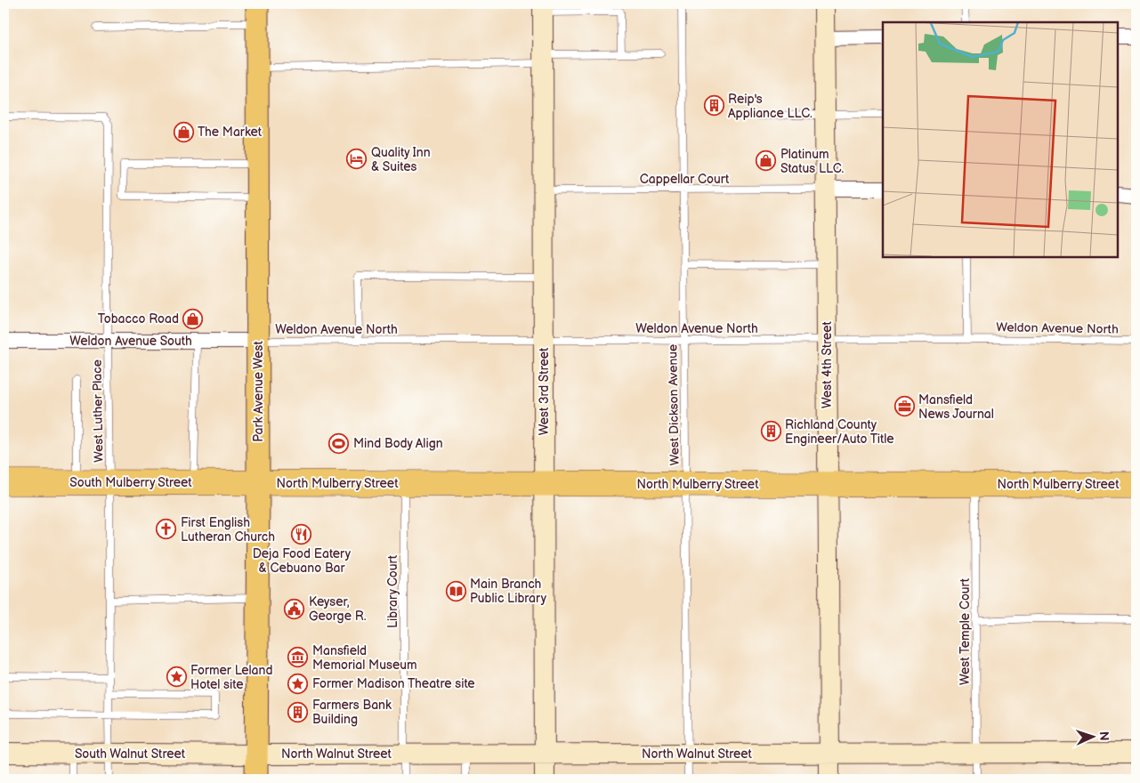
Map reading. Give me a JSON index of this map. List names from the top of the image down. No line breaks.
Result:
{"streets":{"highway":["South Mulberry Street","North Mulberry Street"],"main road":["Park Avenue West"],"street":["Weldon Avenue South","West 4th Street","West 3rd Street","South Walnut Street","North Walnut Street"],"lane":["Cappellar Court","Weldon Avenue North","West Dickson Avenue","West Luther Place","Library Court","West Temple Court"]},"crossings":[["Cappellar Court","West 4th Street"],["Cappellar Court","West 3rd Street"],["Cappellar Court","West Dickson Avenue"],["Weldon Avenue North","Weldon Avenue South"],["Weldon Avenue North","West 4th Street"],["Weldon Avenue North","Park Avenue West"],["Weldon Avenue North","West 3rd Street"],["Weldon Avenue North","West Dickson Avenue"],["Weldon Avenue South","Park Avenue West"],["Weldon Avenue South","West Luther Place"],["West 4th Street","North Mulberry Street"],["West 4th Street","North Walnut Street"],["Park Avenue West","South Mulberry Street"],["Park Avenue West","North Mulberry Street"],["Park Avenue West","South Walnut Street"],["Park Avenue West","North Walnut Street"],["West 3rd Street","North Mulberry Street"],["West 3rd Street","North Walnut Street"],["West Dickson Avenue","North Mulberry Street"],["West Dickson Avenue","North Walnut Street"],["West Luther Place","South Mulberry Street"],["West Luther Place","South Walnut Street"],["South Mulberry Street","North Mulberry Street"],["North Mulberry Street","Library Court"],["North Mulberry Street","West Temple Court"],["Library Court","North Walnut Street"],["West Temple Court","North Walnut Street"],["South Walnut Street","North Walnut Street"]],"places":{"building":["Reip's Appliance LLC.","Richland County Engineer/Auto Title","Farmers Bank Building"],"shop":["The Market","Platinum Status LLC.","Tobacco Road"],"hotel":["Quality Inn & Suites"],"office":["Mansfield News Journal"],"sports":["Mind Body Align"],"church":["First English Lutheran Church"],"restaurant":["Deja Food Eatery & Cebuano Bar"],"library":["Main Branch Public Library"],"public building":["Keyser, George R."],"museum":["Mansfield Memorial Museum"],"place":["Former Leland Hotel site","Former Madison Theatre site"]},"north":"right"}
